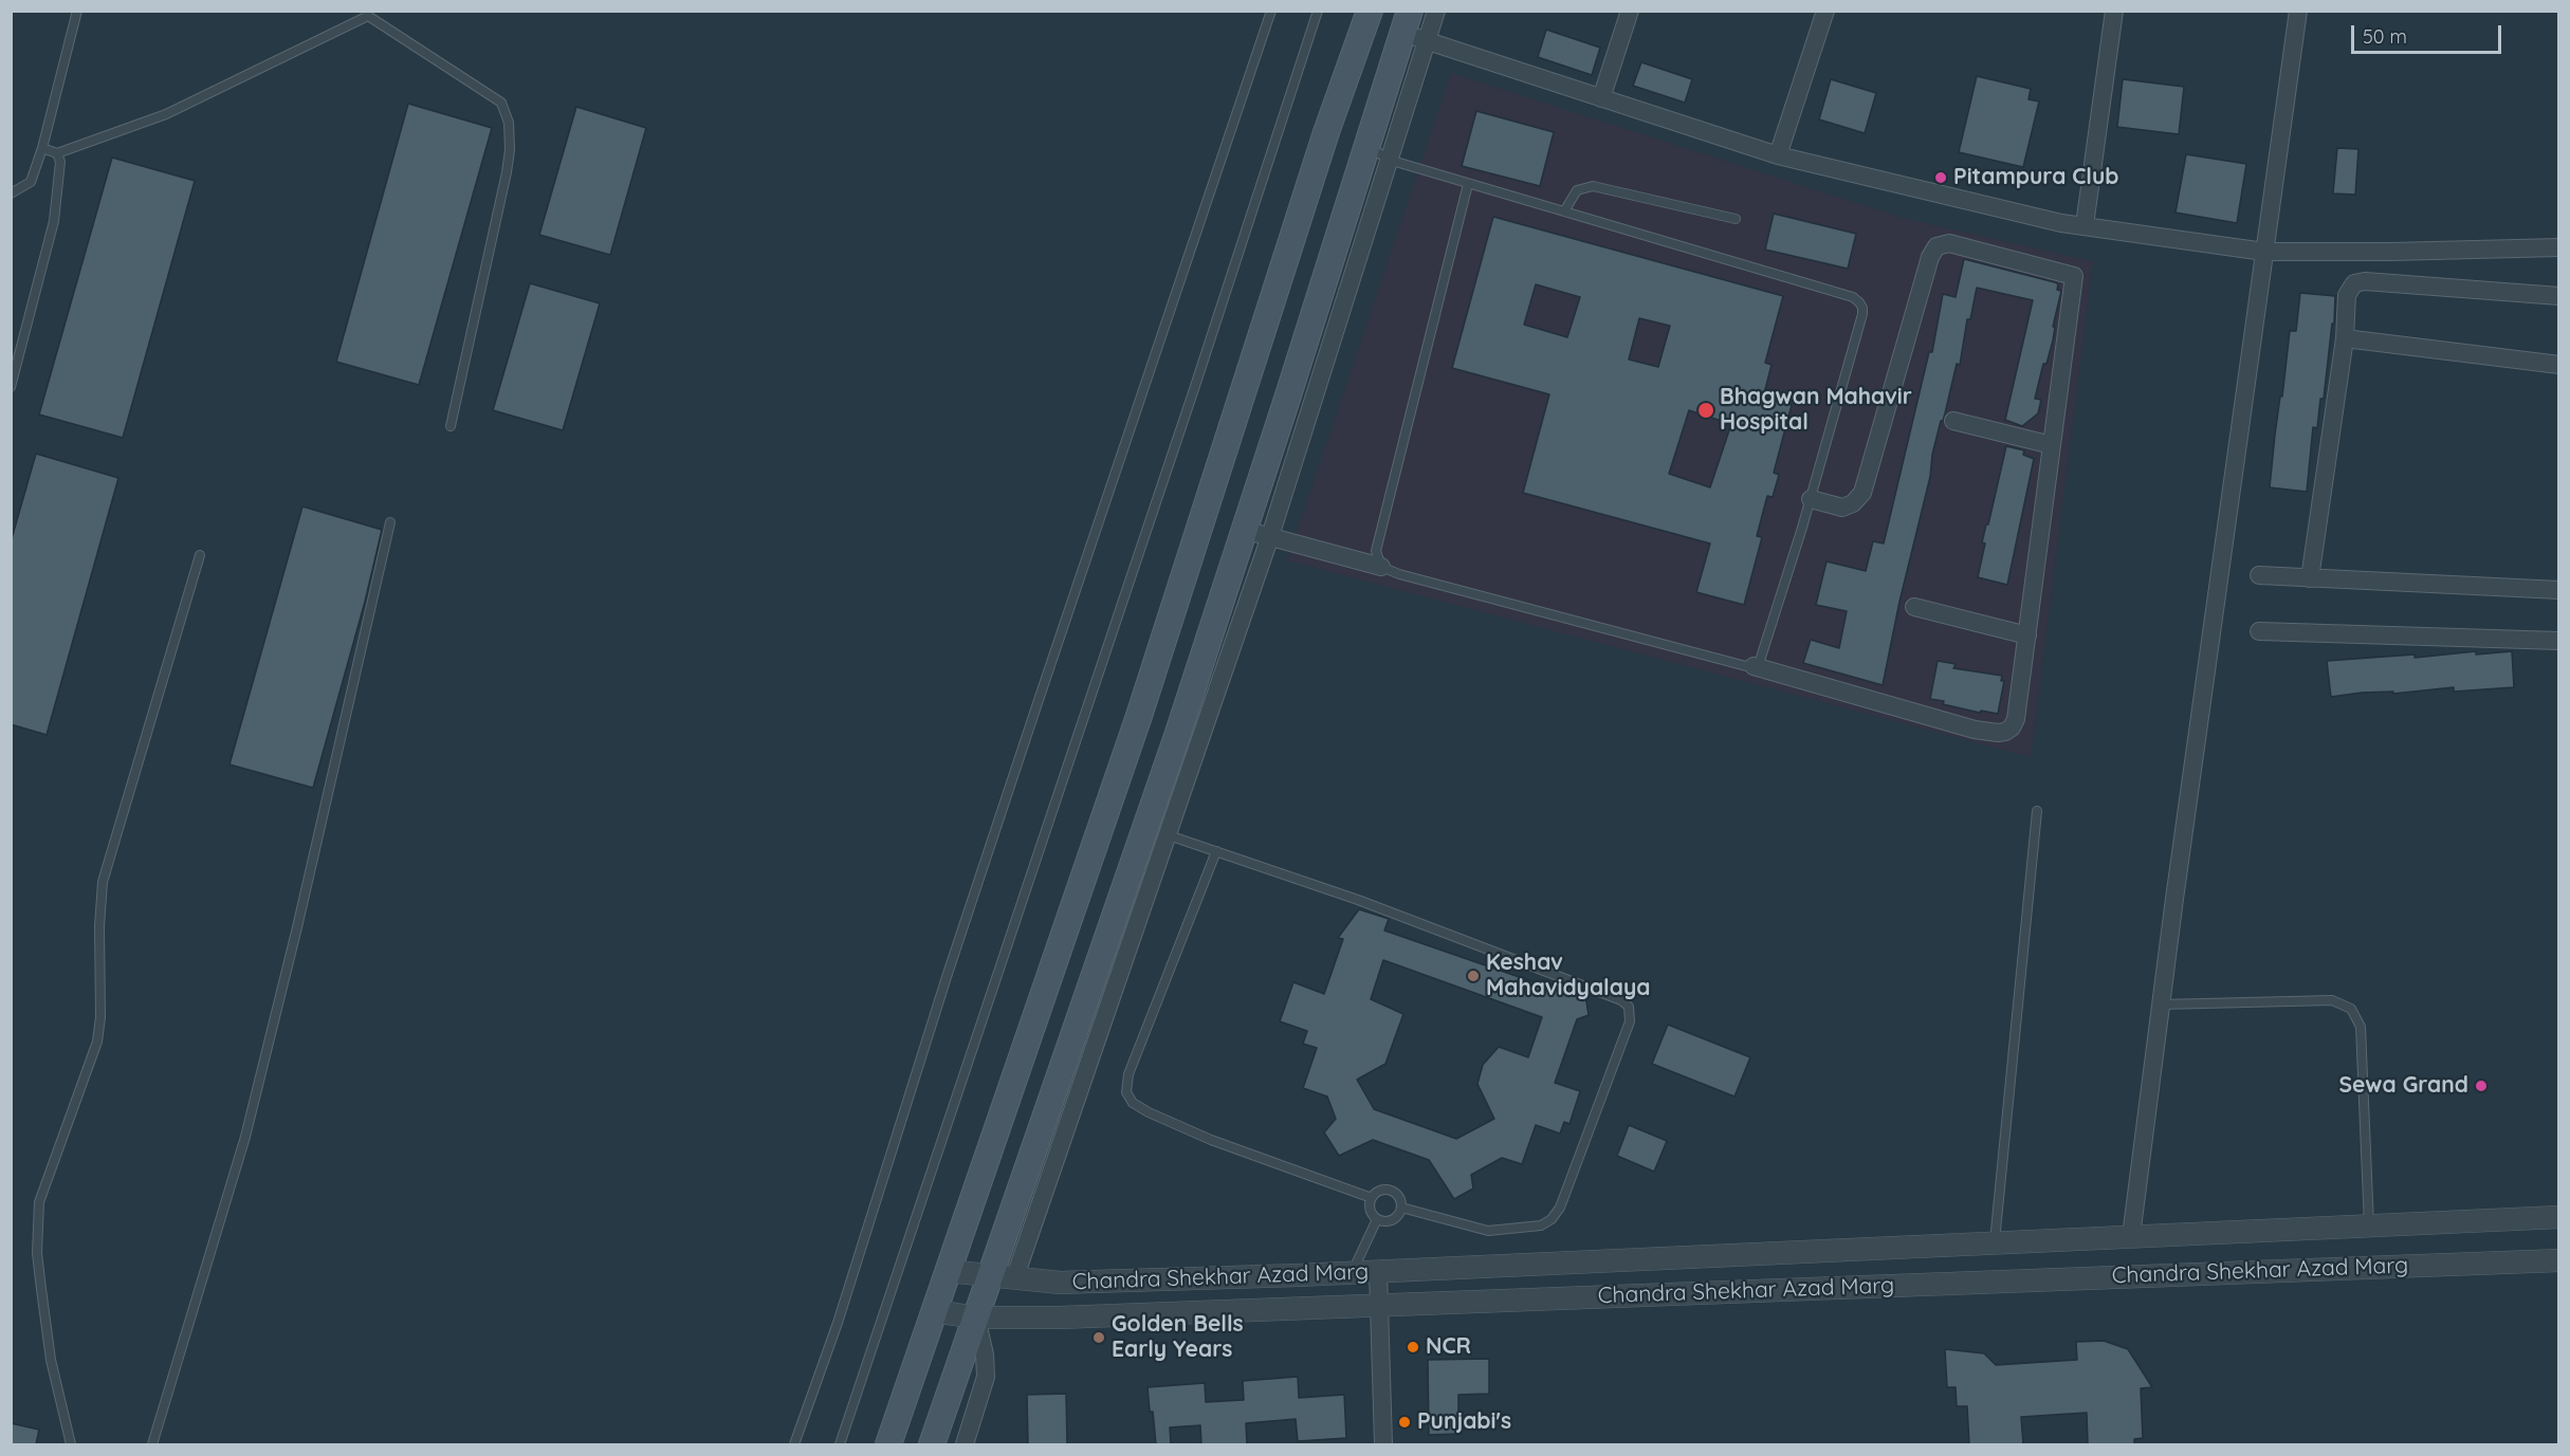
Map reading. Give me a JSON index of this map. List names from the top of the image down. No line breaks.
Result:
{"streets":{"street":["Chandra Shekhar Azad Marg"]},"places":["Pitampura Club","Bhagwan Mahavir Hospital","Keshav Mahavidyalaya","Sewa Grand","Golden Bells Early Years","NCR","Punjabi's"],"scale_bar":"50 m"}
